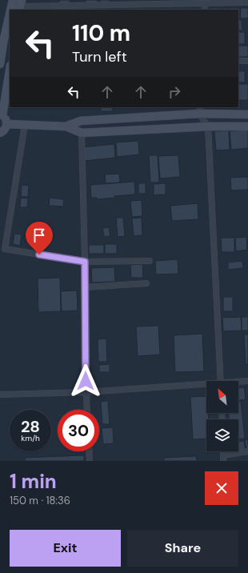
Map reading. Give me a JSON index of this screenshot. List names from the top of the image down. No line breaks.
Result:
{"north":"top left","page":{"turn":["110 m","Turn left"],"speed":"28 km/h","limit":"30","heading":["1 min","150 m · 18:36"],"buttons":["Exit","Share"]}}
